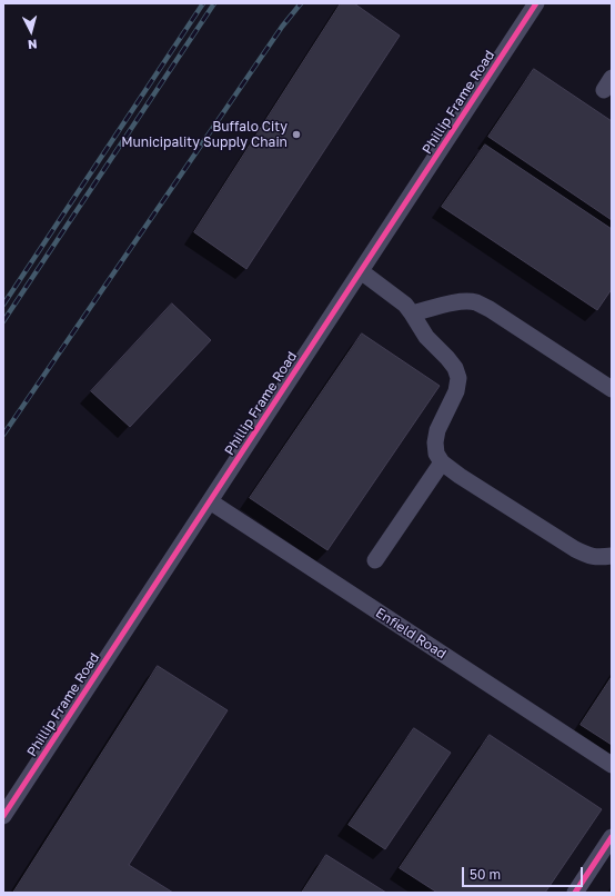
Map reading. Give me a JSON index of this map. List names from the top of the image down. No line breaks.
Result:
{"streets":{"street":["Phillip Frame Road","Enfield Road"]},"crossings":[["Phillip Frame Road","Enfield Road"]],"places":["Buffalo City Municipality Supply Chain"],"scale_bar":"50 m","north":"bottom"}
